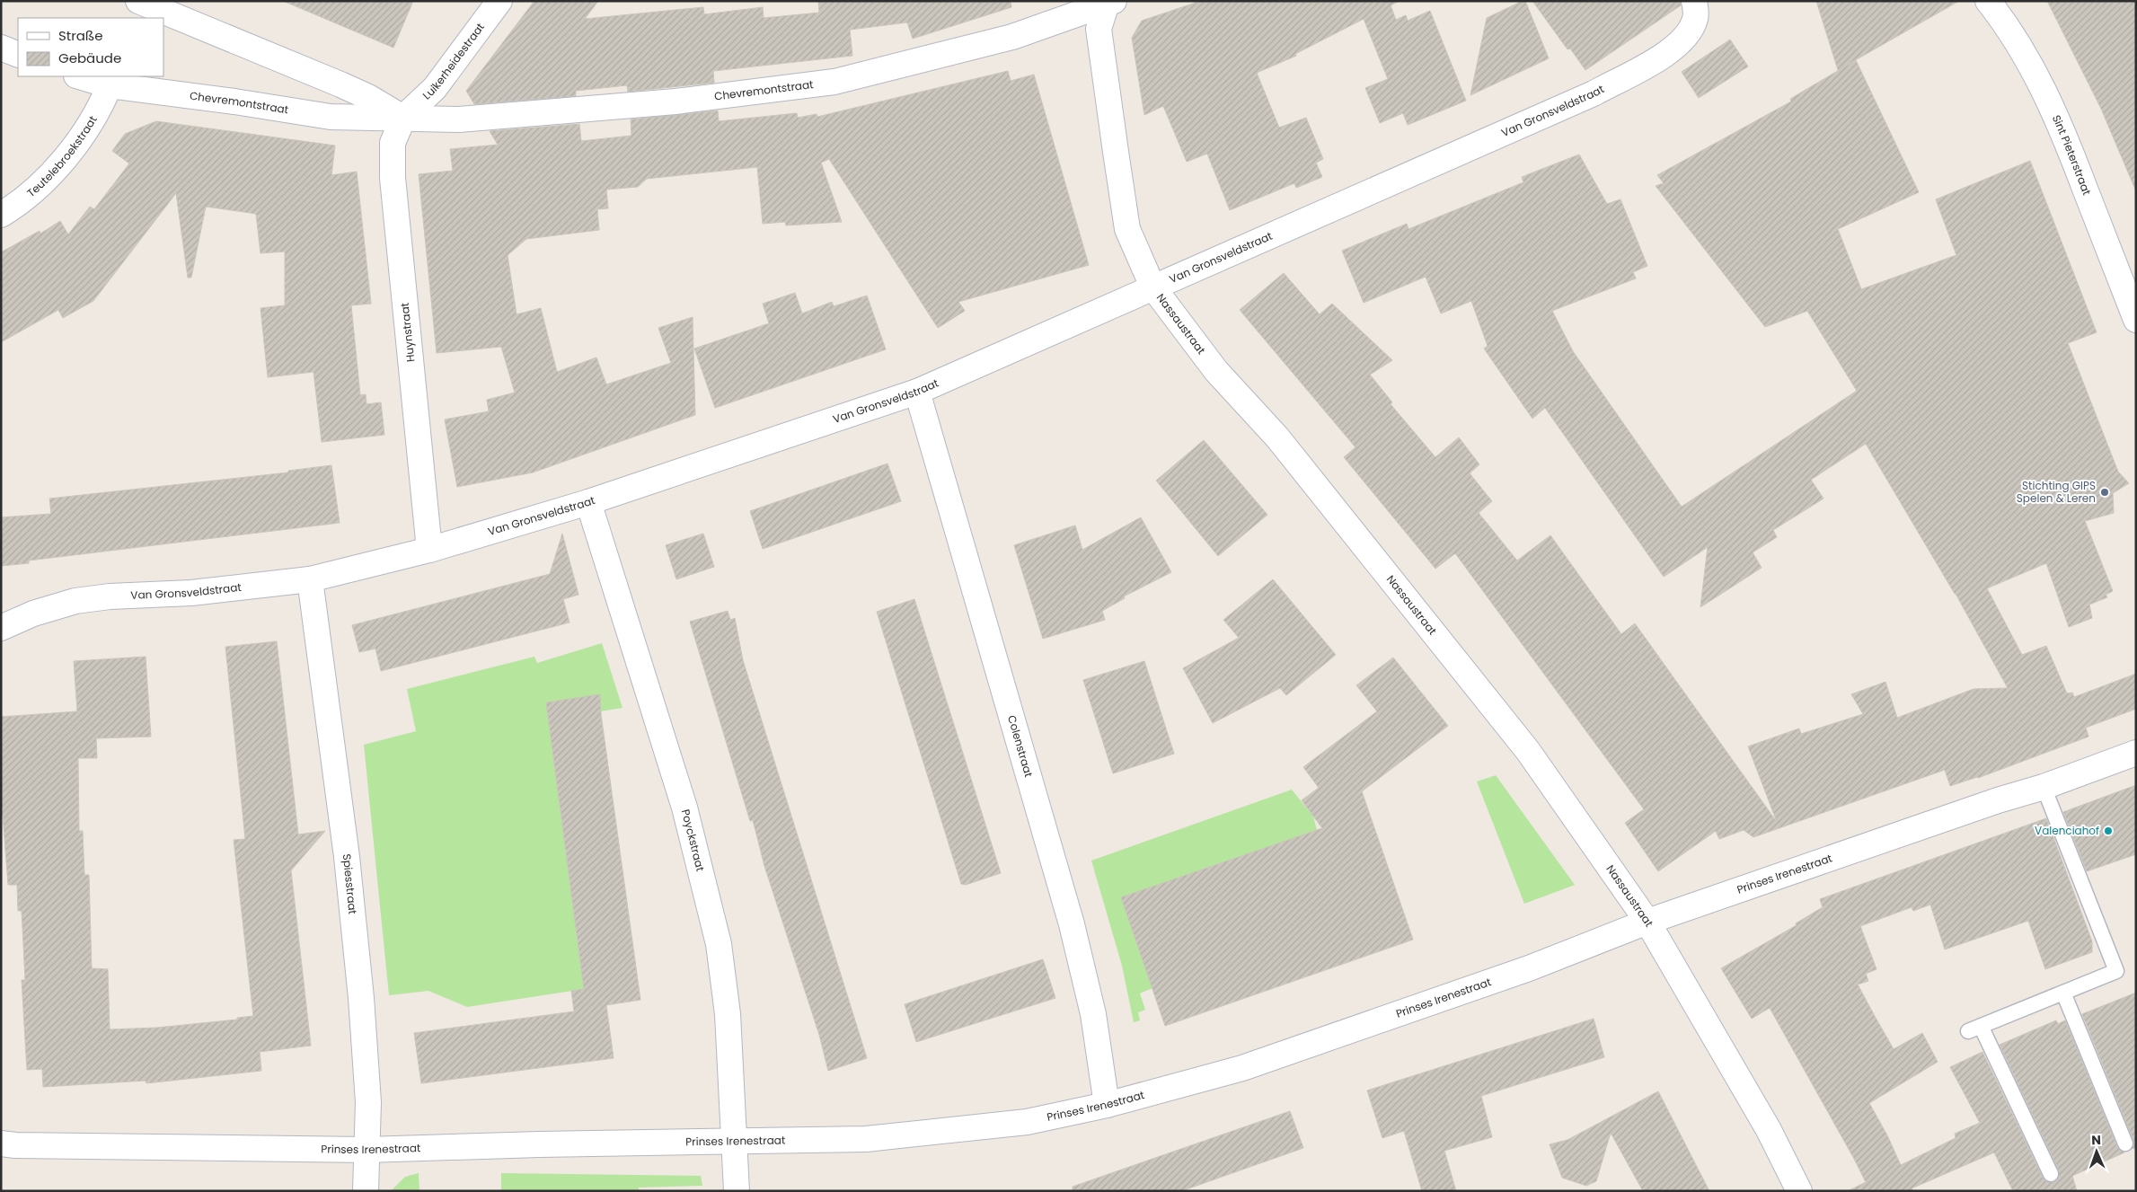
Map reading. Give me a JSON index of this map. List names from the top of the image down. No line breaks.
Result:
{"streets":{"street":["Luikerheidestraat","Chevremontstraat","Van Gronsveldstraat","Teutelebroekstraat","Sint Pieterstraat","Nassaustraat","Huynstraat","Colenstraat","Poyckstraat","Prinses Irenestraat","Spiesstraat"]},"crossings":[["Luikerheidestraat","Chevremontstraat"],["Luikerheidestraat","Huynstraat"],["Chevremontstraat","Teutelebroekstraat"],["Chevremontstraat","Nassaustraat"],["Chevremontstraat","Huynstraat"],["Van Gronsveldstraat","Nassaustraat"],["Van Gronsveldstraat","Huynstraat"],["Van Gronsveldstraat","Colenstraat"],["Van Gronsveldstraat","Poyckstraat"],["Van Gronsveldstraat","Spiesstraat"],["Nassaustraat","Prinses Irenestraat"],["Colenstraat","Prinses Irenestraat"],["Poyckstraat","Prinses Irenestraat"],["Prinses Irenestraat","Spiesstraat"]],"places":["Stichting GIPS Spelen & Leren","Valenciahof"],"legend":["Straße","Gebäude"],"north":"top"}
